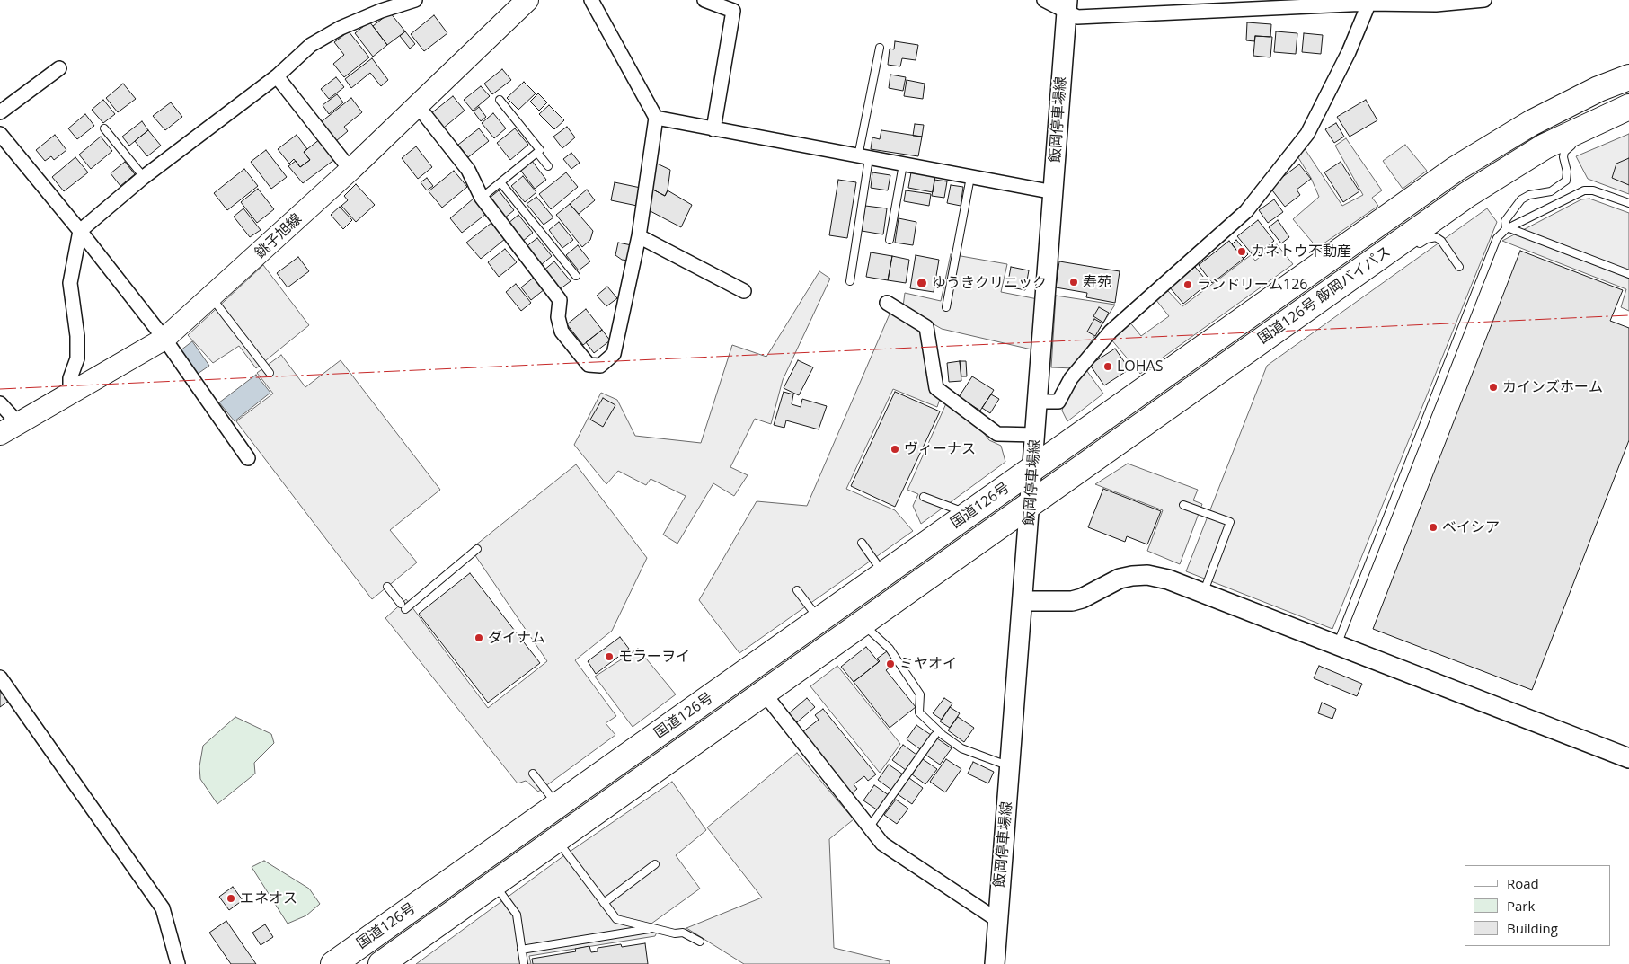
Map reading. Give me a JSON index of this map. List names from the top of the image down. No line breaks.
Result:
{"streets":{"highway":["国道126号 飯岡バイパス","国道126号"],"main road":["飯岡停車場線","銚子旭線"]},"crossings":[["飯岡停車場線","国道126号 飯岡バイパス"],["飯岡停車場線","国道126号"],["国道126号 飯岡バイパス","国道126号"]],"places":["カネトウ不動産","寿苑","ゆうきクリニック","ランドリーム126","LOHAS","カインズホーム","ヴィーナス","ベイシア","ダイナム","モラーヲイ","ミヤオイ","エネオス"],"legend":["Road","Park","Building"]}
